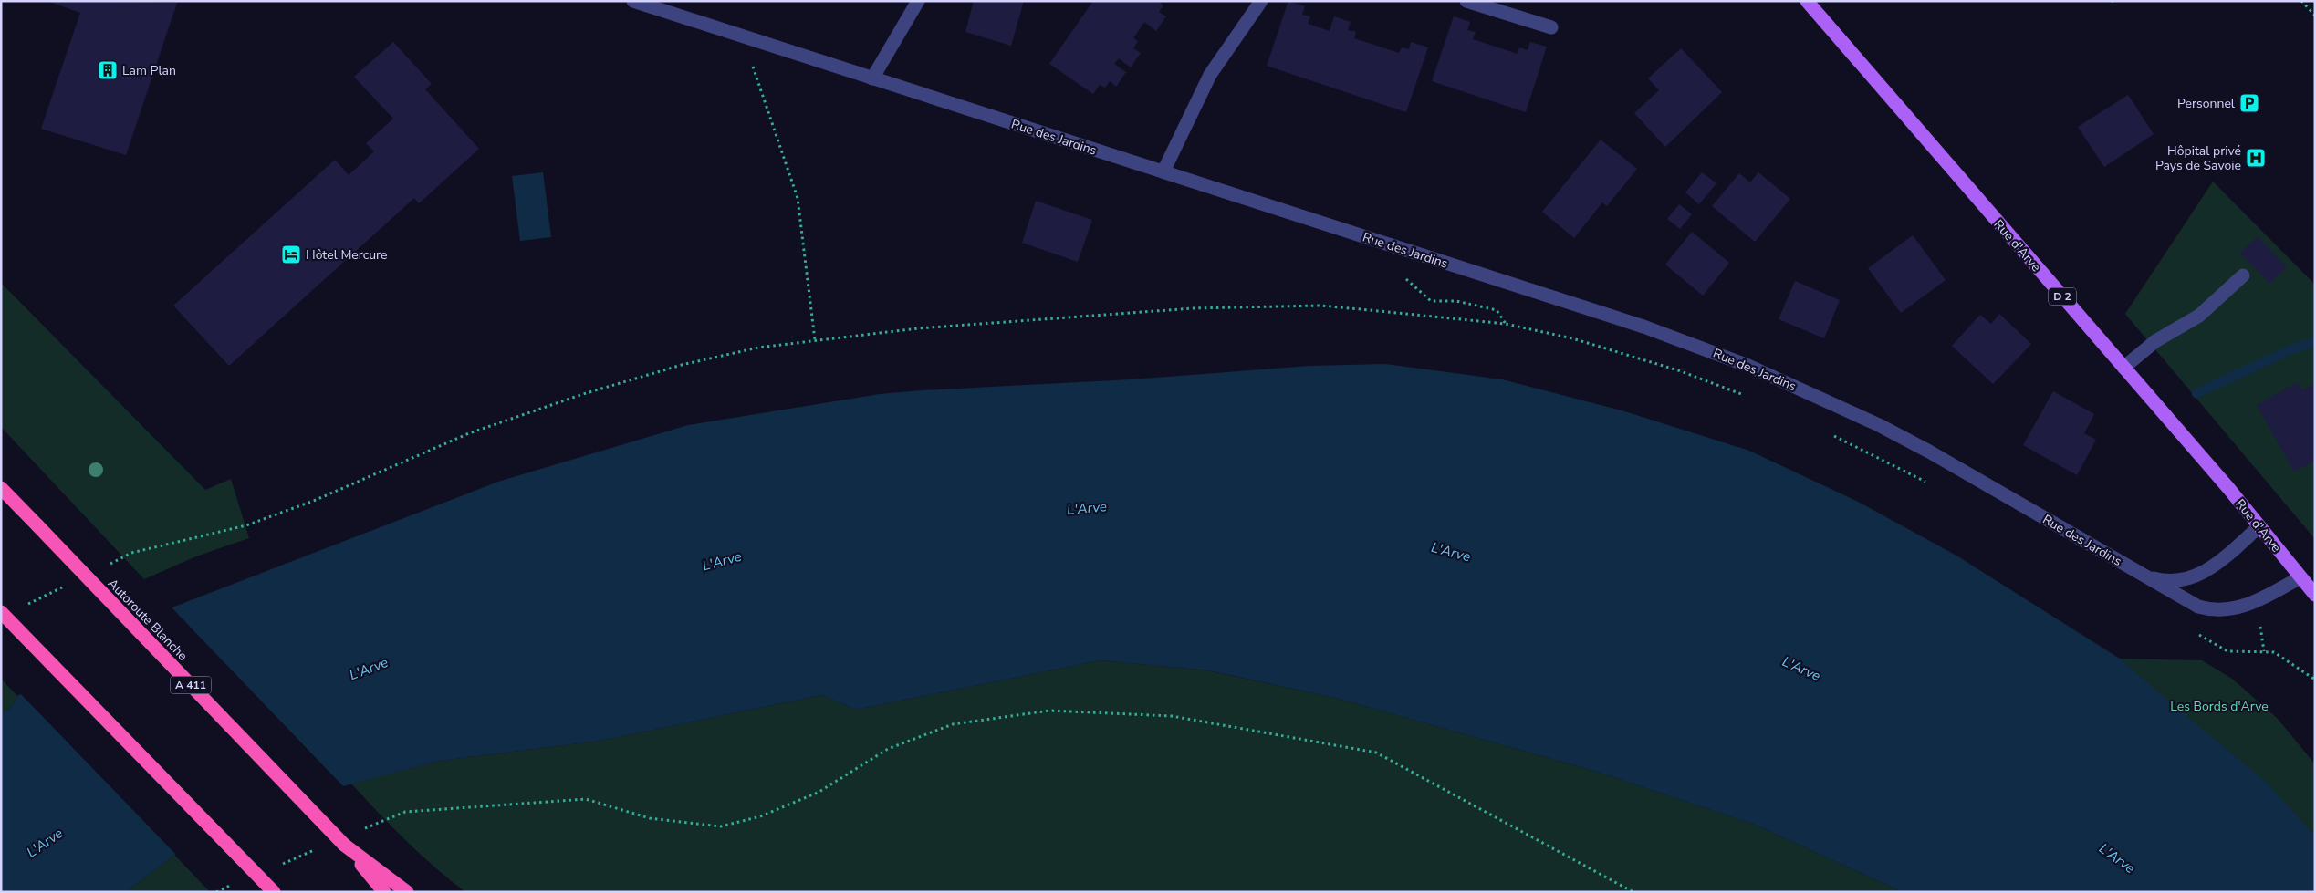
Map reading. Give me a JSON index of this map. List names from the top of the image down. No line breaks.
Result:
{"streets":{"highway":["Autoroute Blanche","A 411"],"main road":["Rue d'Arve","D 2"],"street":["Rue des Jardins"]},"crossings":[["Rue des Jardins","Rue d'Arve"],["Autoroute Blanche","A 411"]],"water":["L'Arve"],"parks":["Les Bords d'Arve"],"places":{"building":["Lam Plan"],"parking":["Personnel"],"hospital":["Hôpital privé Pays de Savoie"],"hotel":["Hôtel Mercure"]}}
